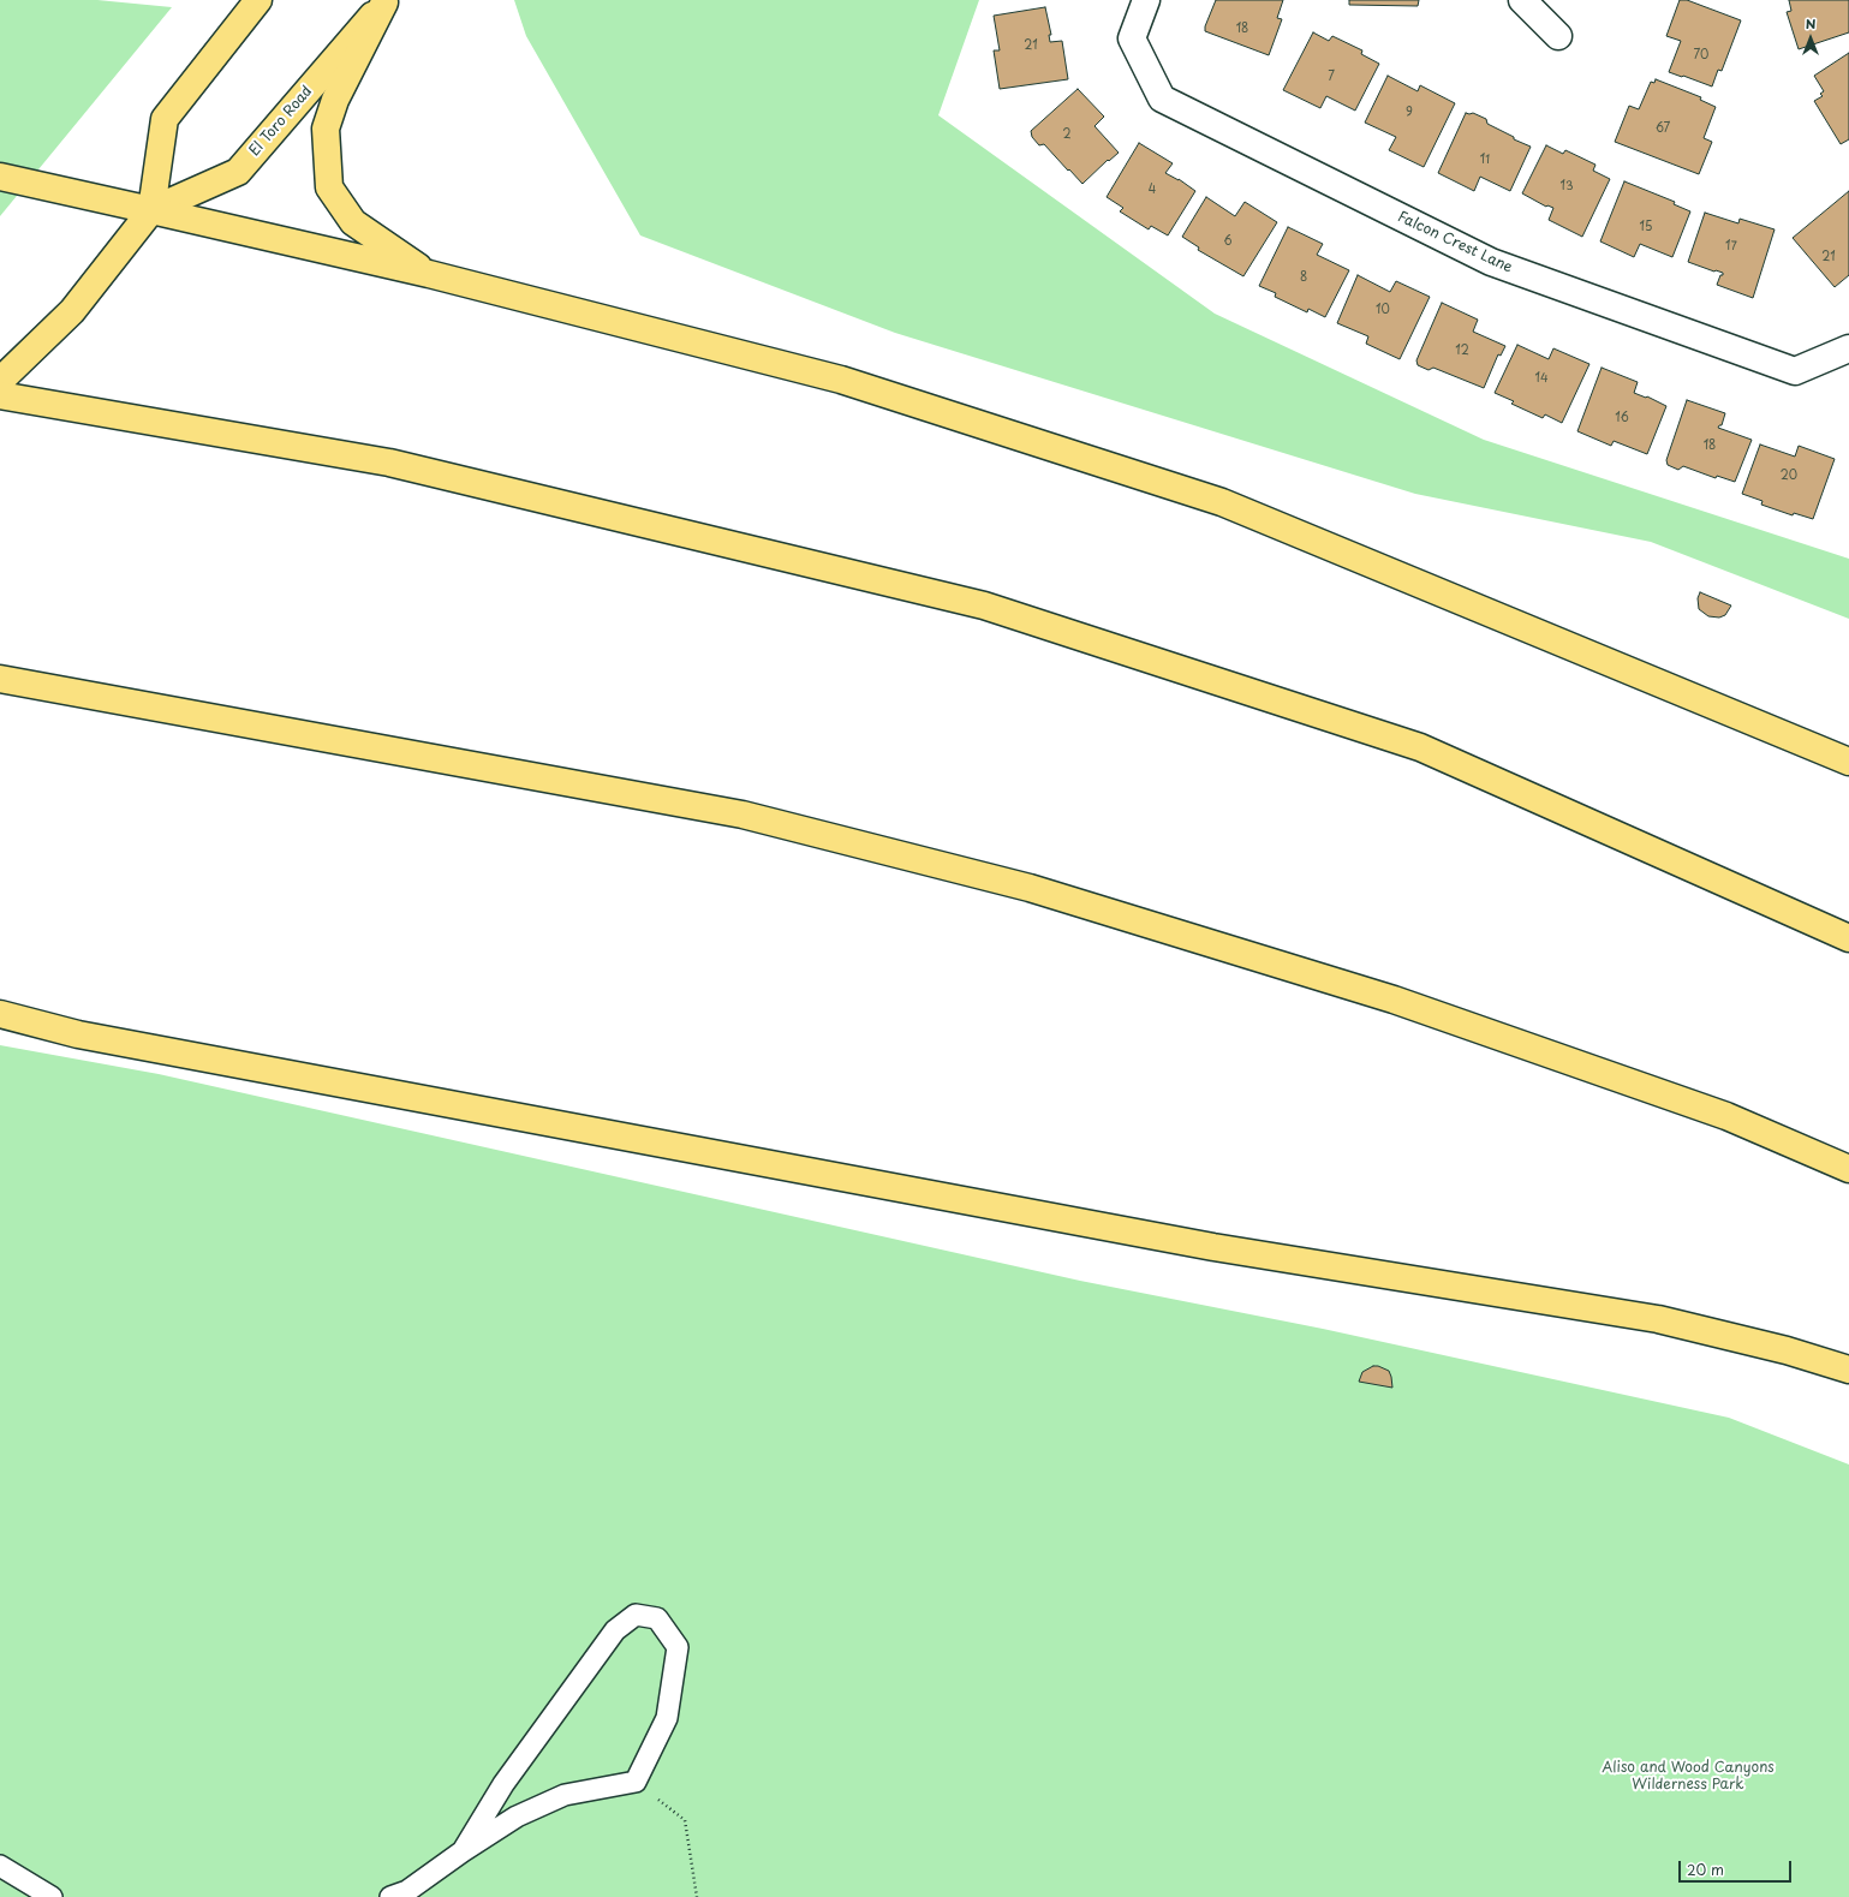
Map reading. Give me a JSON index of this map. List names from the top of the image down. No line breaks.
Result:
{"streets":{"main road":["El Toro Road"],"street":["Falcon Crest Lane"]},"parks":["Aliso and Wood Canyons Wilderness Park"],"house_numbers":["18","21","70","7","9","67","2","11","13","4","15","6","17","21","8","10","12","14","16","18","20"],"scale_bar":"20 m","north":"top"}
